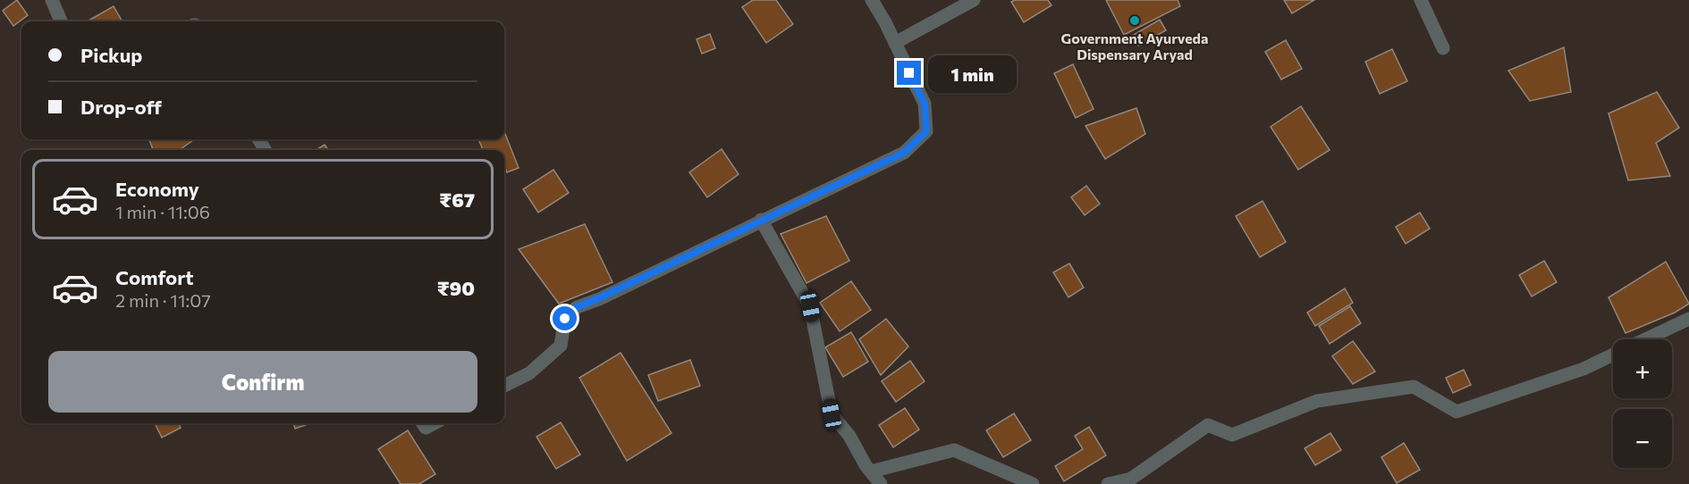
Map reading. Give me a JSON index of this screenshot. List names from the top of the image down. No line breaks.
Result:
{"places":["Government Ayurveda Dispensary Aryad"],"page":{"banner":["Pickup","Drop-off"],"bubble":"1 min","list":[{"name":"Economy","note":"1 min · 11:06","value":"₹67"},{"name":"Comfort","note":"2 min · 11:07","value":"₹90"}],"map_buttons":["+","−"],"buttons":"Confirm"}}
